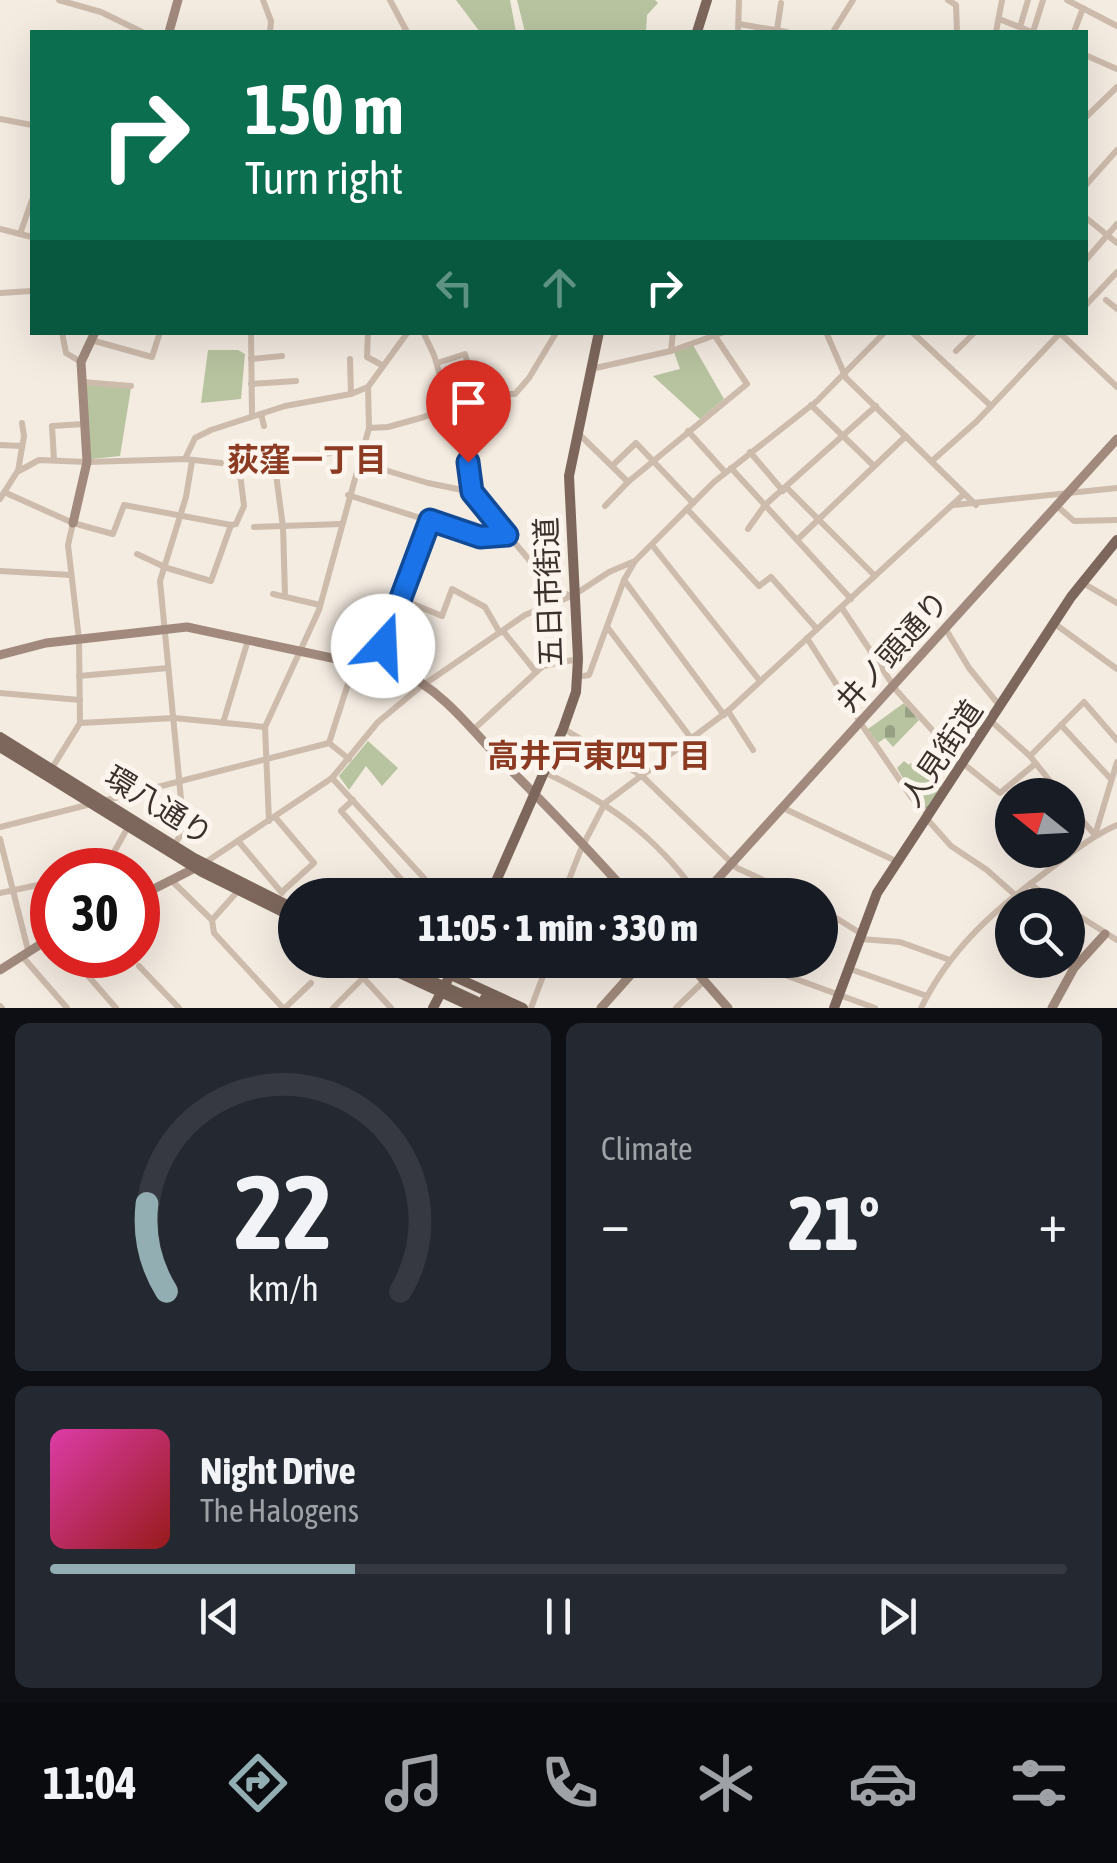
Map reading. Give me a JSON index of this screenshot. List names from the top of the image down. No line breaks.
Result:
{"streets":{"main road":["五日市街道","人見街道","環八通り"],"street":["井ノ頭通り"]},"districts":["荻窪一丁目","高井戸東四丁目"],"north":"left","page":{"turn":["150 m","Turn right"],"limit":"30","trip":"11:05 · 1 min · 330 m","tile":"Climate","heat":["−","21°","+"],"song":["Night Drive","The Halogens"],"tabs":"11:04","gauge":["22","km/h"]}}
